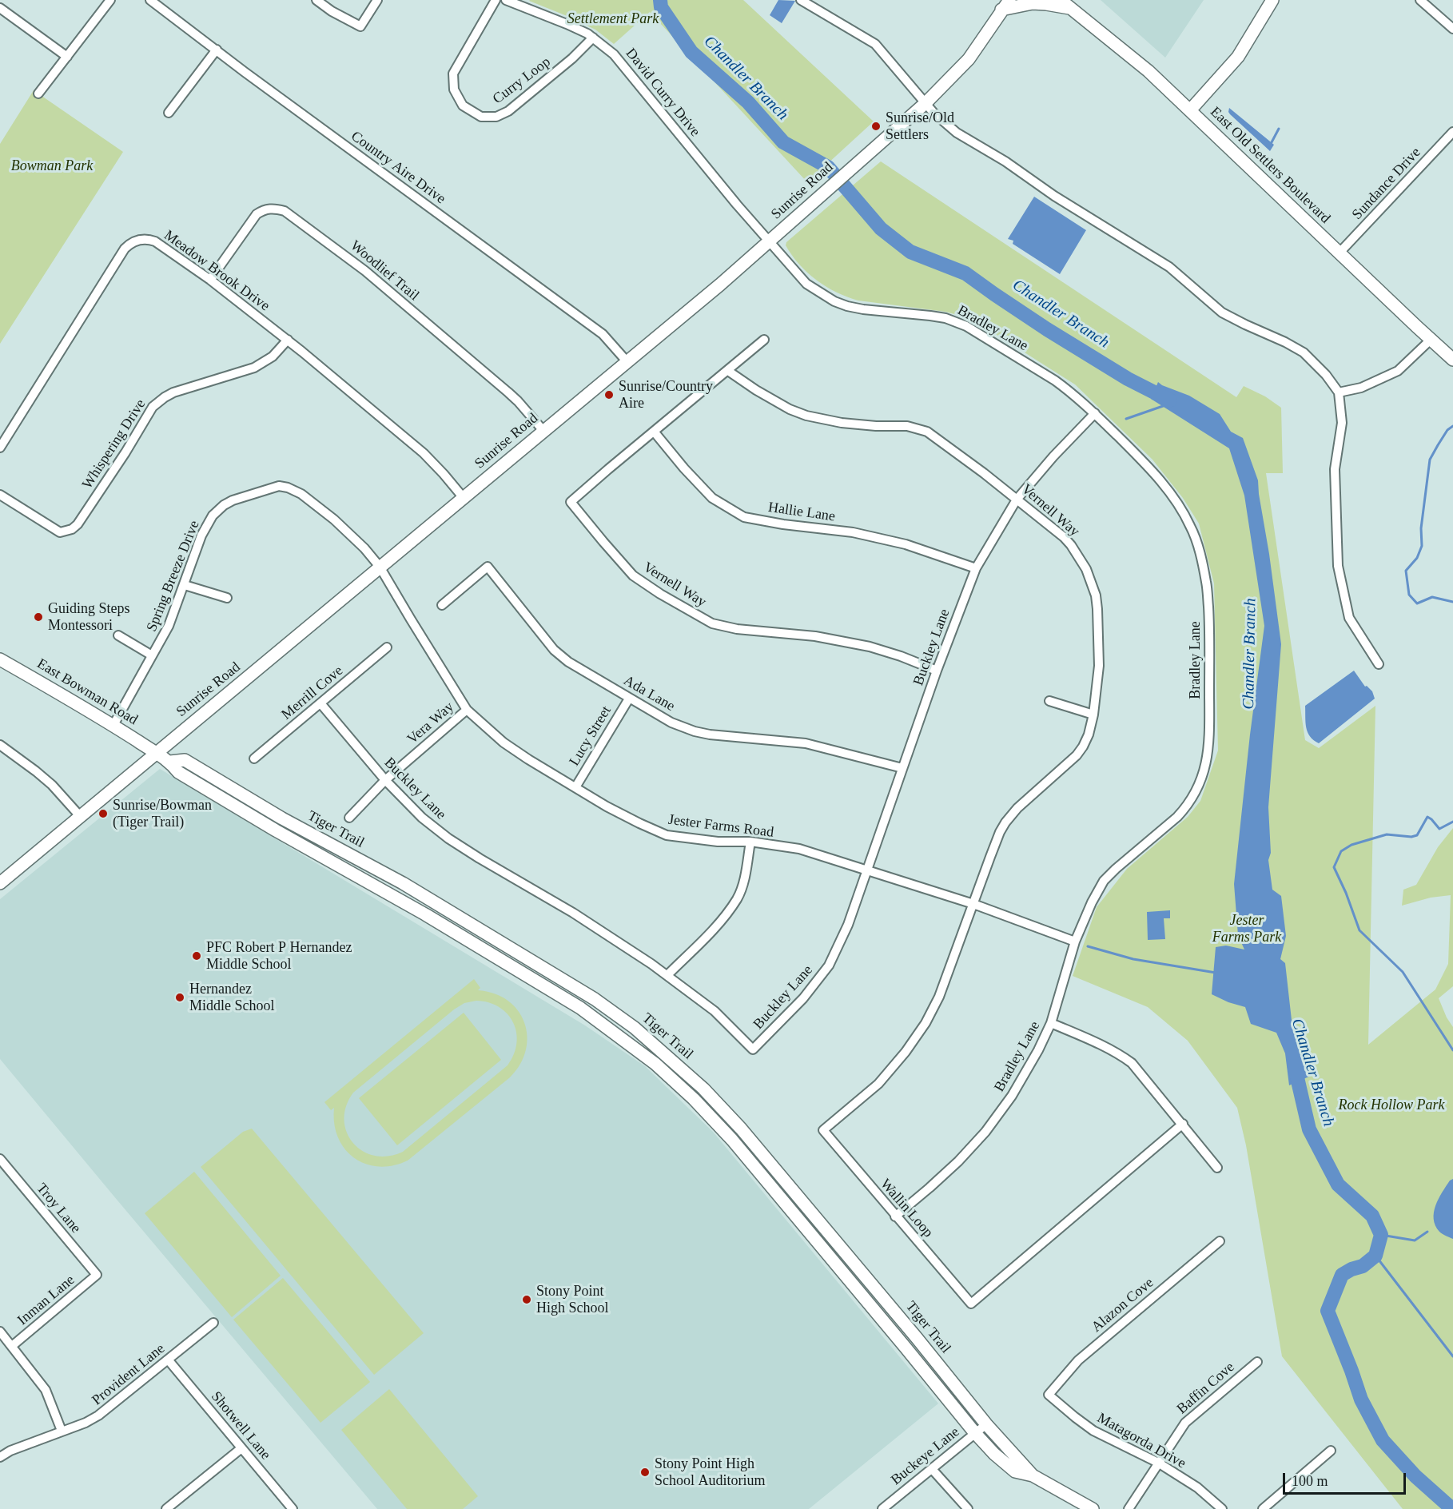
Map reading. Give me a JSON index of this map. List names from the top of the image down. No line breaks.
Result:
{"streets":{"street":["Curry Loop","David Curry Drive","East Old Settlers Boulevard","Country Aire Drive","Sundance Drive","Sunrise Road","Meadow Brook Drive","Woodlief Trail","Bradley Lane","Whispering Drive","Vernell Way","Hallie Lane","Spring Breeze Drive","Buckley Lane","East Bowman Road","Merrill Cove","Ada Lane","Vera Way","Lucy Street","Jester Farms Road","Tiger Trail","Troy Lane","Wallin Loop","Inman Lane","Alazon Cove","Provident Lane","Baffin Cove","Shotwell Lane","Matagorda Drive","Buckeye Lane"]},"crossings":[["Curry Loop","David Curry Drive"],["David Curry Drive","Sunrise Road"],["David Curry Drive","Bradley Lane"],["East Old Settlers Boulevard","Sundance Drive"],["Country Aire Drive","Sunrise Road"],["Sunrise Road","Meadow Brook Drive"],["Sunrise Road","Woodlief Trail"],["Sunrise Road","Bradley Lane"],["Sunrise Road","Spring Breeze Drive"],["Sunrise Road","East Bowman Road"],["Sunrise Road","Jester Farms Road"],["Sunrise Road","Tiger Trail"],["Meadow Brook Drive","Woodlief Trail"],["Meadow Brook Drive","Whispering Drive"],["Bradley Lane","Buckley Lane"],["Bradley Lane","Jester Farms Road"],["Bradley Lane","Wallin Loop"],["Vernell Way","Hallie Lane"],["Vernell Way","Buckley Lane"],["Vernell Way","Jester Farms Road"],["Vernell Way","Wallin Loop"],["Hallie Lane","Buckley Lane"],["Spring Breeze Drive","East Bowman Road"],["Spring Breeze Drive","Jester Farms Road"],["Buckley Lane","Merrill Cove"],["Buckley Lane","Ada Lane"],["Buckley Lane","Vera Way"],["Buckley Lane","Jester Farms Road"],["East Bowman Road","Tiger Trail"],["Ada Lane","Lucy Street"],["Vera Way","Jester Farms Road"],["Lucy Street","Jester Farms Road"],["Jester Farms Road","Wallin Loop"],["Tiger Trail","Buckeye Lane"],["Troy Lane","Inman Lane"],["Alazon Cove","Matagorda Drive"],["Provident Lane","Shotwell Lane"],["Baffin Cove","Matagorda Drive"]],"water":["Chandler Branch"],"parks":["Settlement Park","Bowman Park","Jester Farms Park","Rock Hollow Park"],"places":["Sunrise/Old Settlers","Sunrise/Country Aire","Guiding Steps Montessori","Sunrise/Bowman (Tiger Trail)","PFC Robert P Hernandez Middle School","Hernandez Middle School","Stony Point High School","Stony Point High School Auditorium"],"scale_bar":"100 m"}
